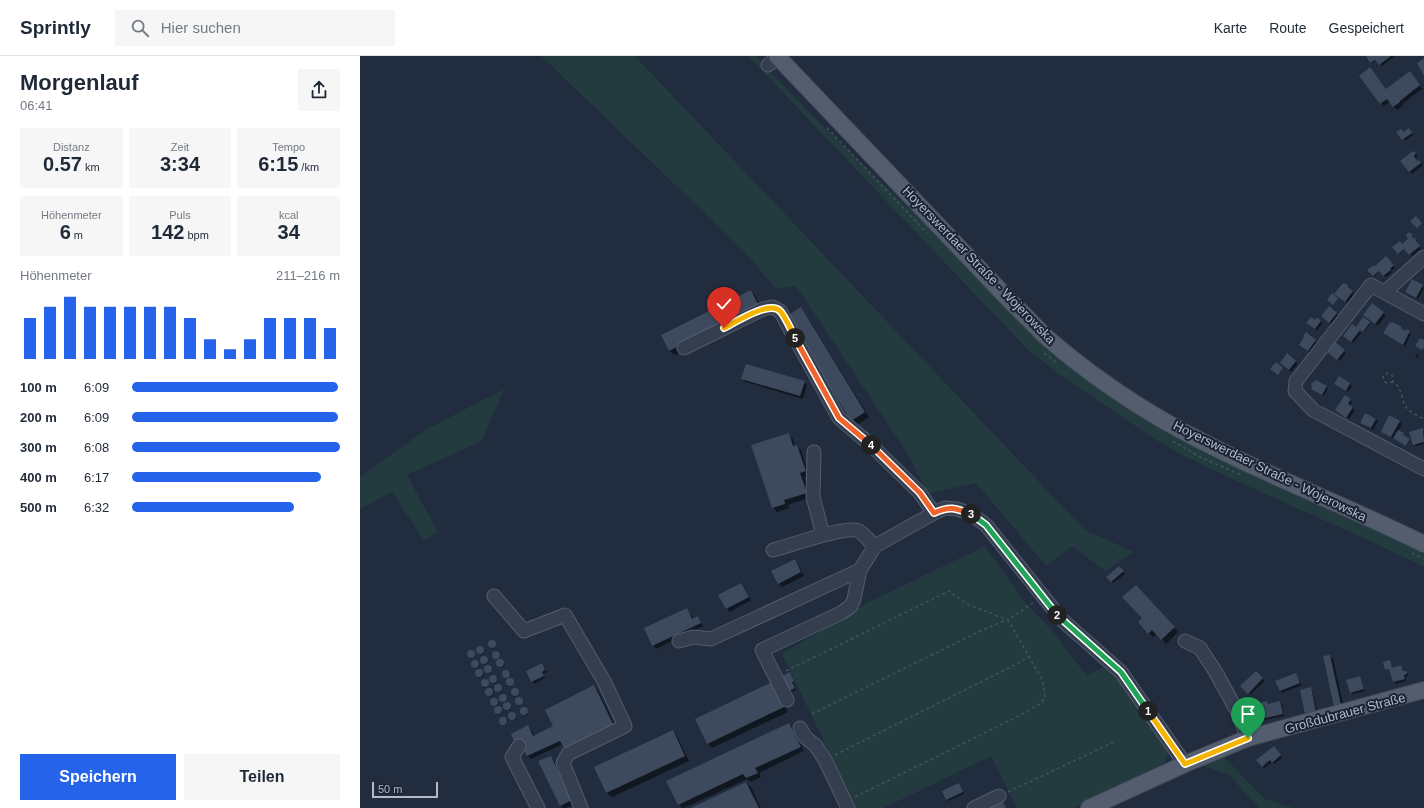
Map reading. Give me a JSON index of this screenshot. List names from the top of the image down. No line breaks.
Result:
{"streets":{"main road":["Hoyerswerdaer Straße - Wojerowska","Großdubrauer Straße"]},"scale_bar":"50 m","page":{"header":"Sprintly","search":"Hier suchen","nav":["Karte","Route","Gespeichert"],"heading":["Morgenlauf","06:41"],"stats":[["Distanz","0.57 km"],["Zeit","3:34"],["Tempo","6:15 /km"],["Höhenmeter","6 m"],["Puls","142 bpm"],["kcal","34"]],"chart":["Höhenmeter","211–216 m"],"pins":["5","4","3","2","1"],"list":[{"name":"100 m","note":"6:09"},{"name":"200 m","note":"6:09"},{"name":"300 m","note":"6:08"},{"name":"400 m","note":"6:17"},{"name":"500 m","note":"6:32"}],"buttons":["Speichern","Teilen"],"scale":"50 m"}}
